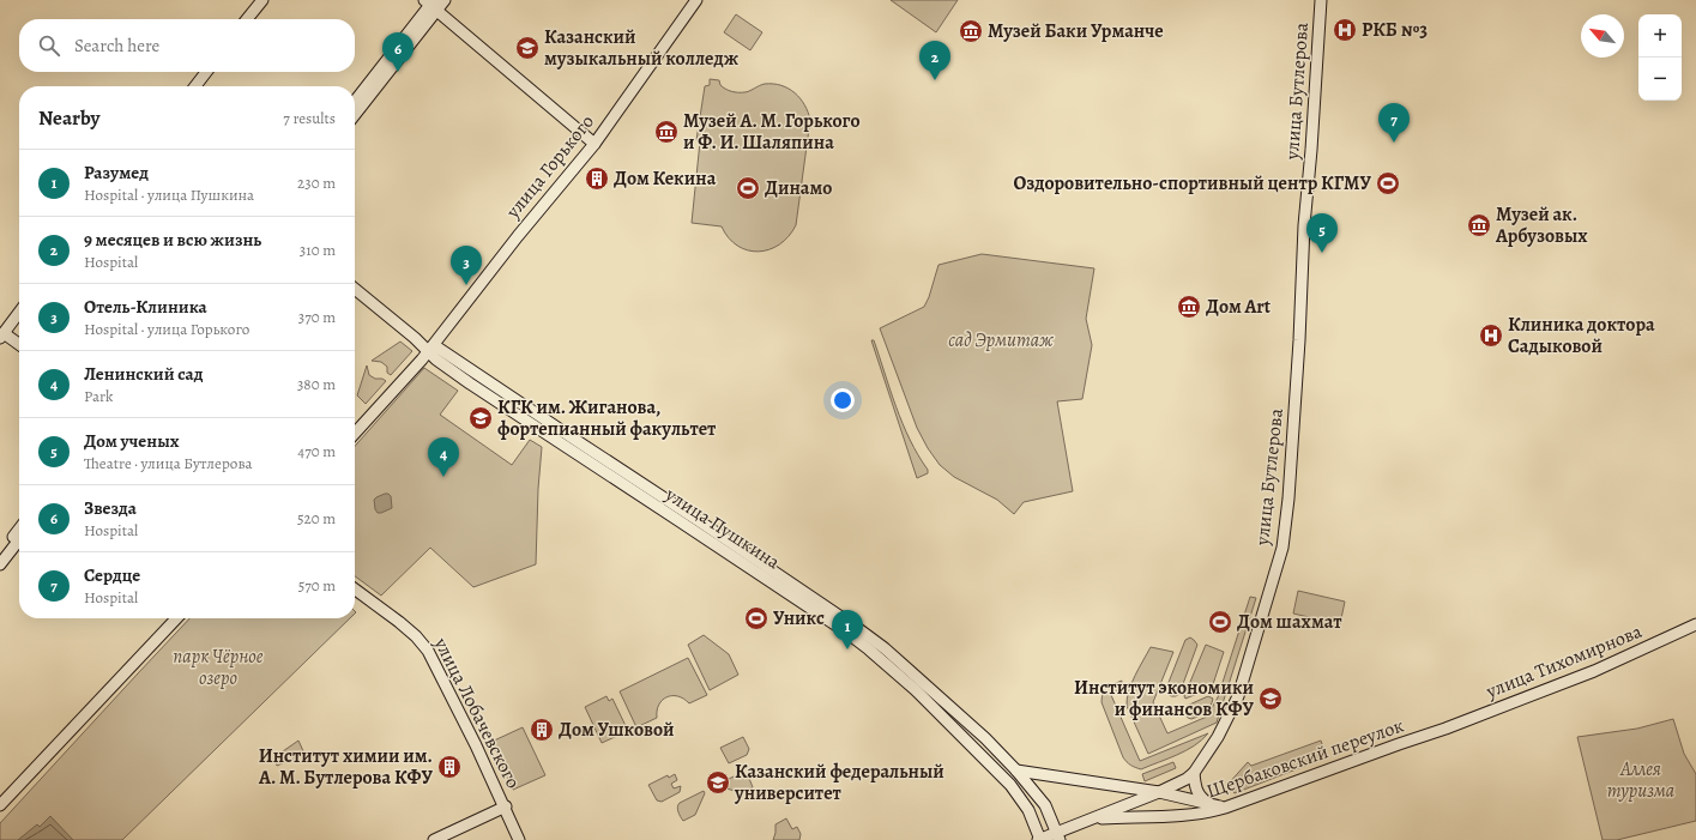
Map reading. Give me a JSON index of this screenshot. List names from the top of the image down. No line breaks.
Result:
{"streets":{"main road":["улица Бутлерова","улица Горького","улица Пушкина","улица Тихомирнова","улица Лобачевского","Щербаковский переулок"]},"crossings":[["улица Бутлерова","улица Пушкина"],["улица Бутлерова","Щербаковский переулок"],["улица Горького","улица Пушкина"],["улица Тихомирнова","Щербаковский переулок"]],"parks":["сад Эрмитаж","парк Чёрное озеро","Аллея туризма"],"places":{"hospital":["РКБ №3","Клиника доктора Садыковой"],"museum":["Музей Баки Урманче","Музей А. М. Горького и Ф. И. Шаляпина","Музей ак. Арбузовых","Дом Art"],"school or university":["Казанский музыкальный колледж","КГК им. Жиганова, фортепианный факультет","Институт экономики и финансов КФУ","Казанский федеральный университет"],"building":["Дом Кекина","Дом Ушковой","Институт химии им. А. М. Бутлерова КФУ"],"sports":["Оздоровительно-спортивный центр КГМУ","Динамо","Уникс","Дом шахмат"]},"north":"top left","page":{"map_buttons":["+","−"],"search":"Search here","pins":["6","2","7","5","3","4","1"],"heading":["Nearby","7 results"],"list":[{"mark":"1","name":"Разумед","note":"Hospital · улица Пушкина","value":"230 m"},{"mark":"2","name":"9 месяцев и всю жизнь","note":"Hospital","value":"310 m"},{"mark":"3","name":"Отель-Клиника","note":"Hospital · улица Горького","value":"370 m"},{"mark":"4","name":"Ленинский сад","note":"Park","value":"380 m"},{"mark":"5","name":"Дом ученых","note":"Theatre · улица Бутлерова","value":"470 m"},{"mark":"6","name":"Звезда","note":"Hospital","value":"520 m"},{"mark":"7","name":"Сердце","note":"Hospital","value":"570 m"}]}}
